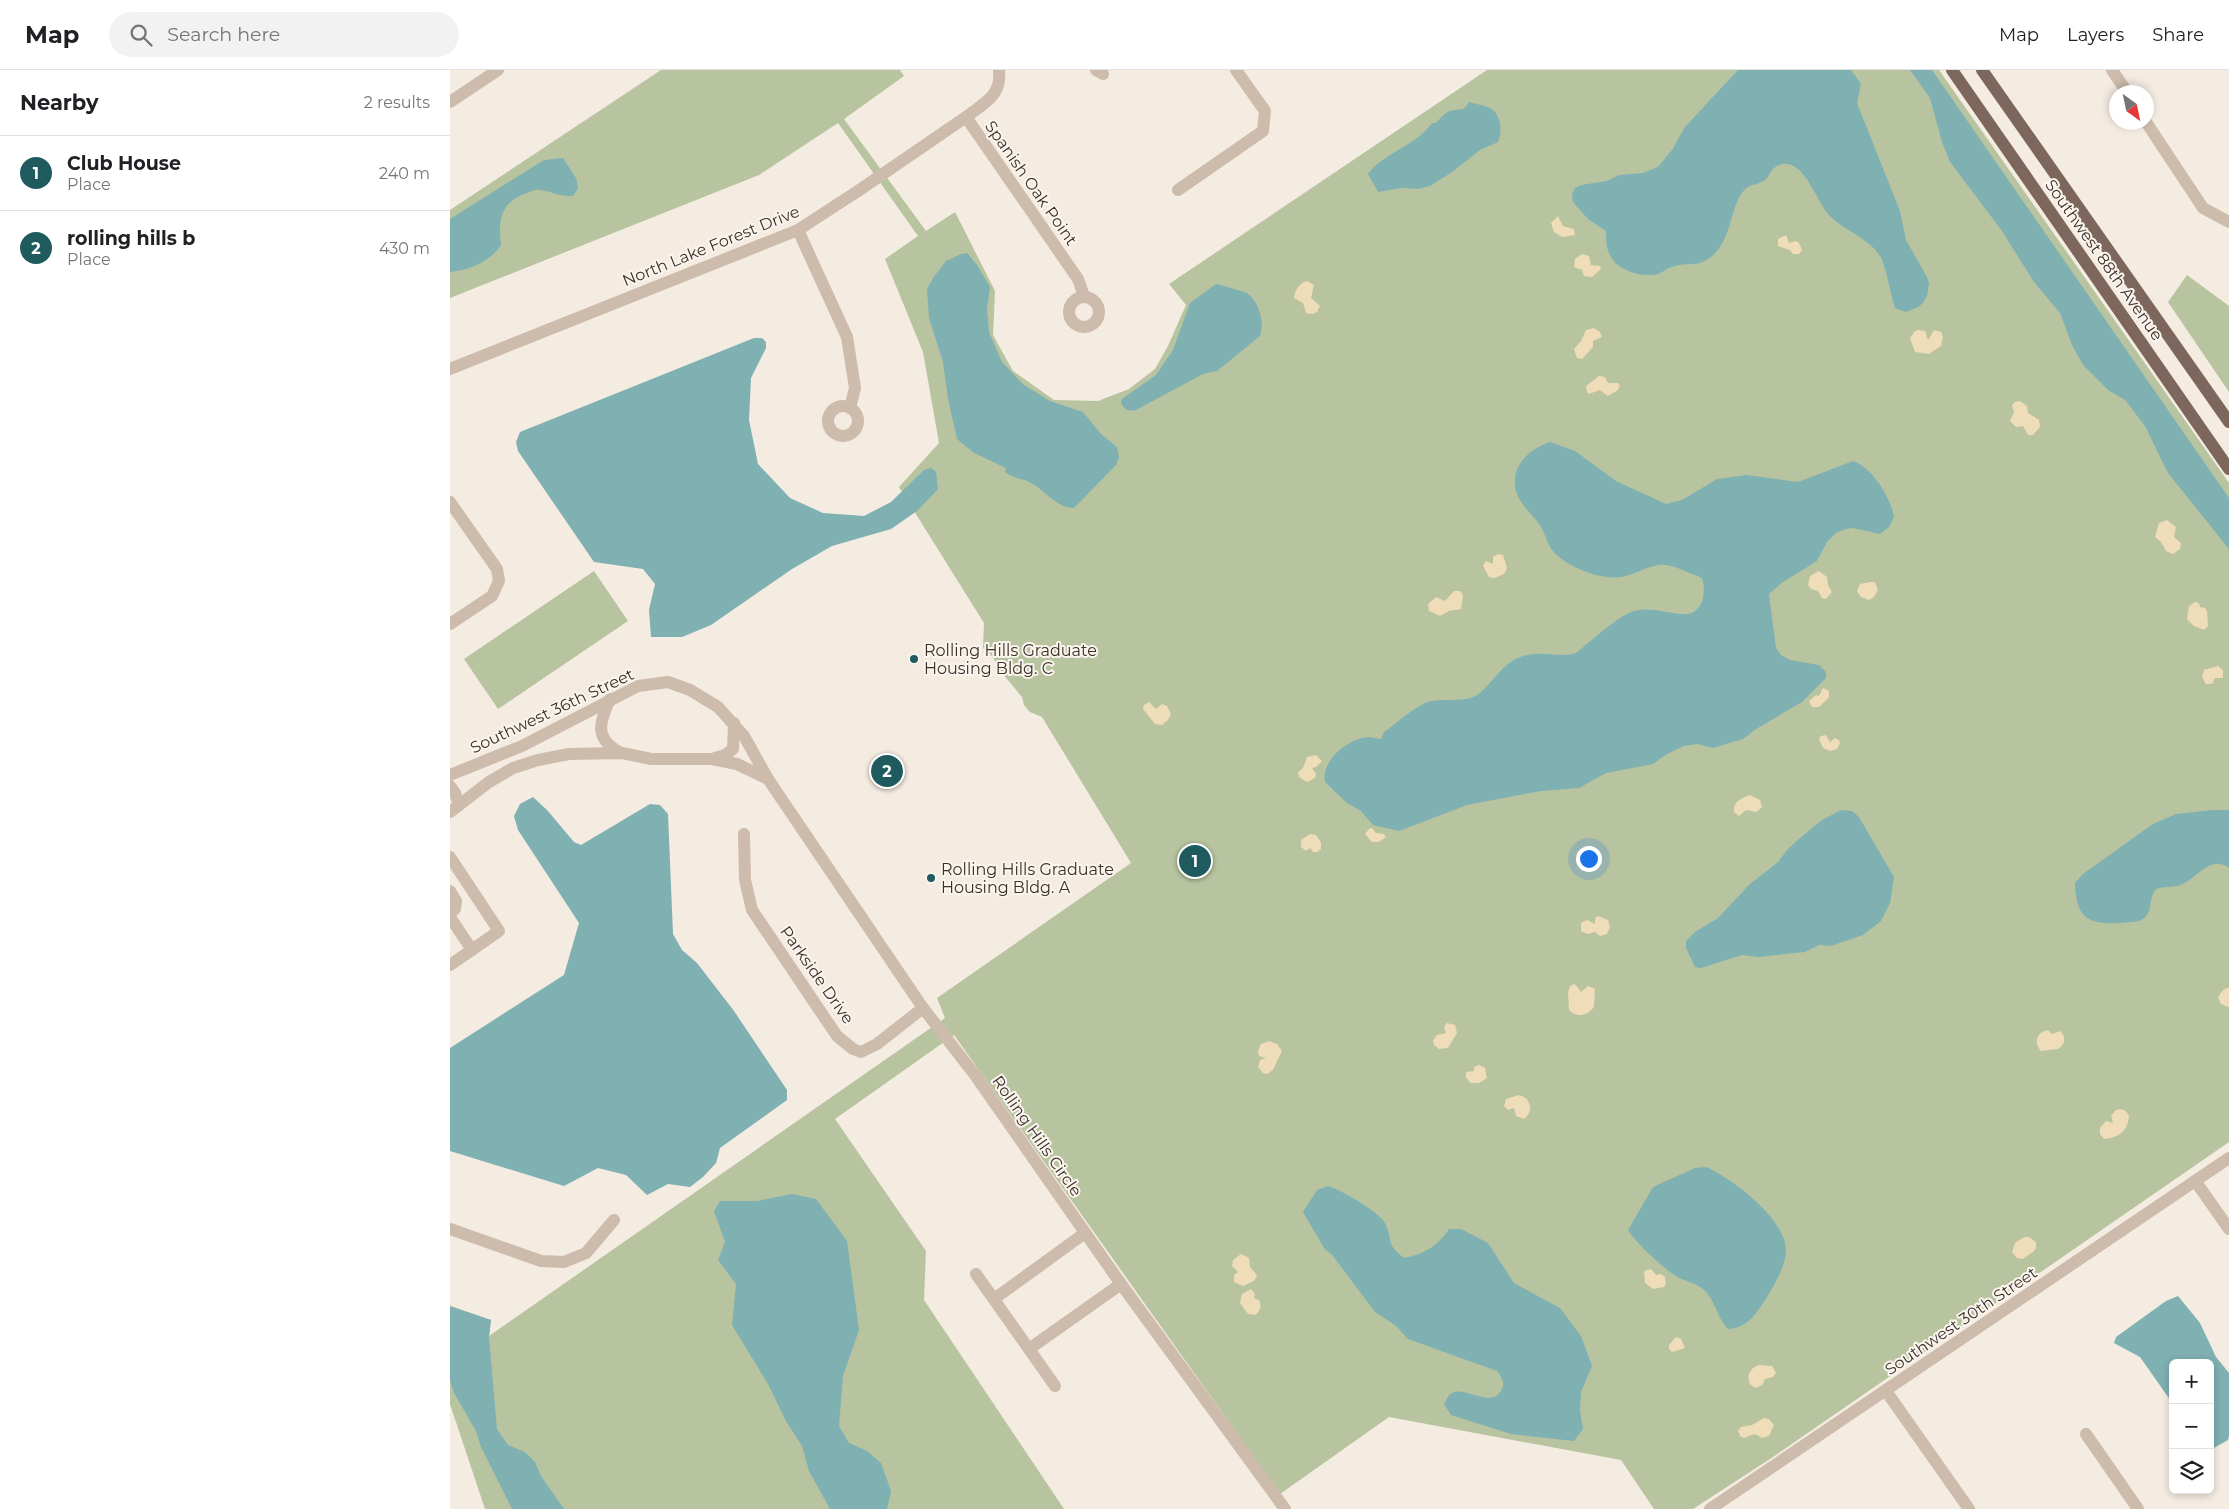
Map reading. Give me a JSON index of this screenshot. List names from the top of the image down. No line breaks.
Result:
{"streets":{"main road":["Southwest 88th Avenue"],"street":["Spanish Oak Point","North Lake Forest Drive","Southwest 36th Street","Parkside Drive","Rolling Hills Circle","Southwest 30th Street"]},"crossings":[["Spanish Oak Point","North Lake Forest Drive"],["Southwest 36th Street","Rolling Hills Circle"],["Parkside Drive","Rolling Hills Circle"]],"places":["Rolling Hills Graduate Housing Bldg. C","Rolling Hills Graduate Housing Bldg. A"],"north":"bottom right","page":{"header":"Map","search":"Search here","nav":["Map","Layers","Share"],"heading":["Nearby","2 results"],"list":[{"mark":"1","name":"Club House","note":"Place","value":"240 m"},{"mark":"2","name":"rolling hills b","note":"Place","value":"430 m"}],"pins":["2","1"],"map_buttons":["+","−"]}}
